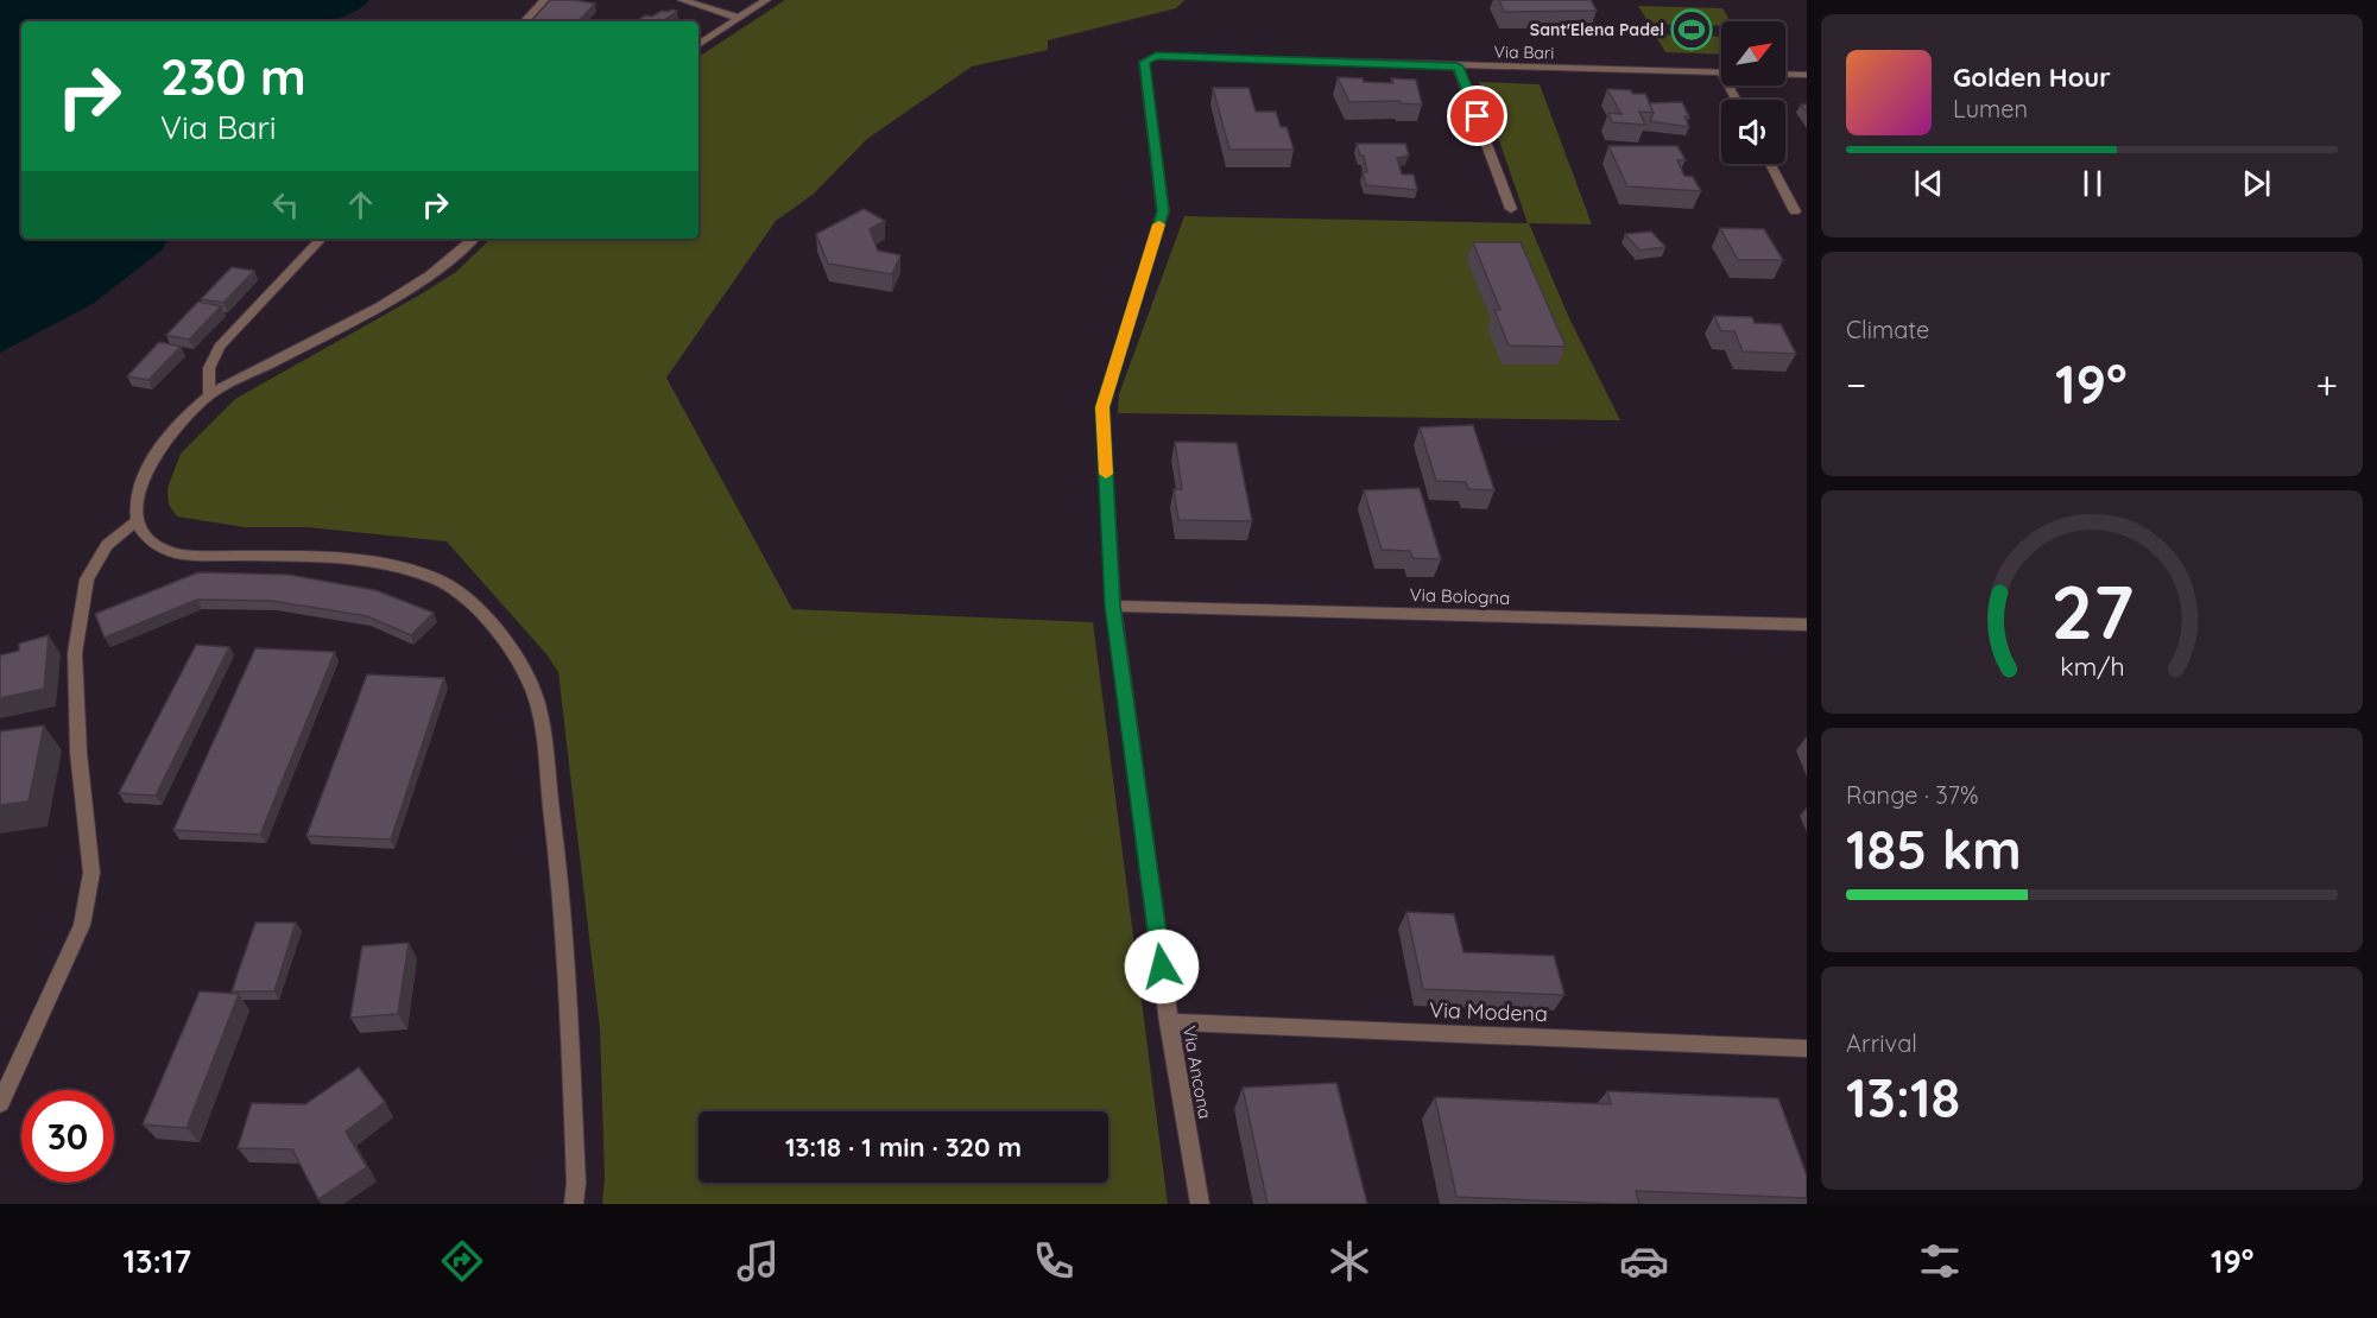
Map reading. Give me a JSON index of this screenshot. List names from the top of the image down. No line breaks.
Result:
{"streets":{"street":["Via Bari","Via Bologna","Via Modena","Via Ancona"]},"crossings":[["Via Bari","Via Ancona"],["Via Bologna","Via Ancona"],["Via Modena","Via Ancona"]],"places":{"sports":["Sant'Elena Padel"]},"north":"top right","page":{"turn":["230 m","Via Bari"],"song":["Golden Hour","Lumen"],"tile":["Climate",["Range · 37%","185 km"],["Arrival","13:18"]],"heat":["−","19°","+"],"limit":"30","trip":"13:18 · 1 min · 320 m","tabs":["13:17","19°"],"gauge":["27","km/h"]}}
